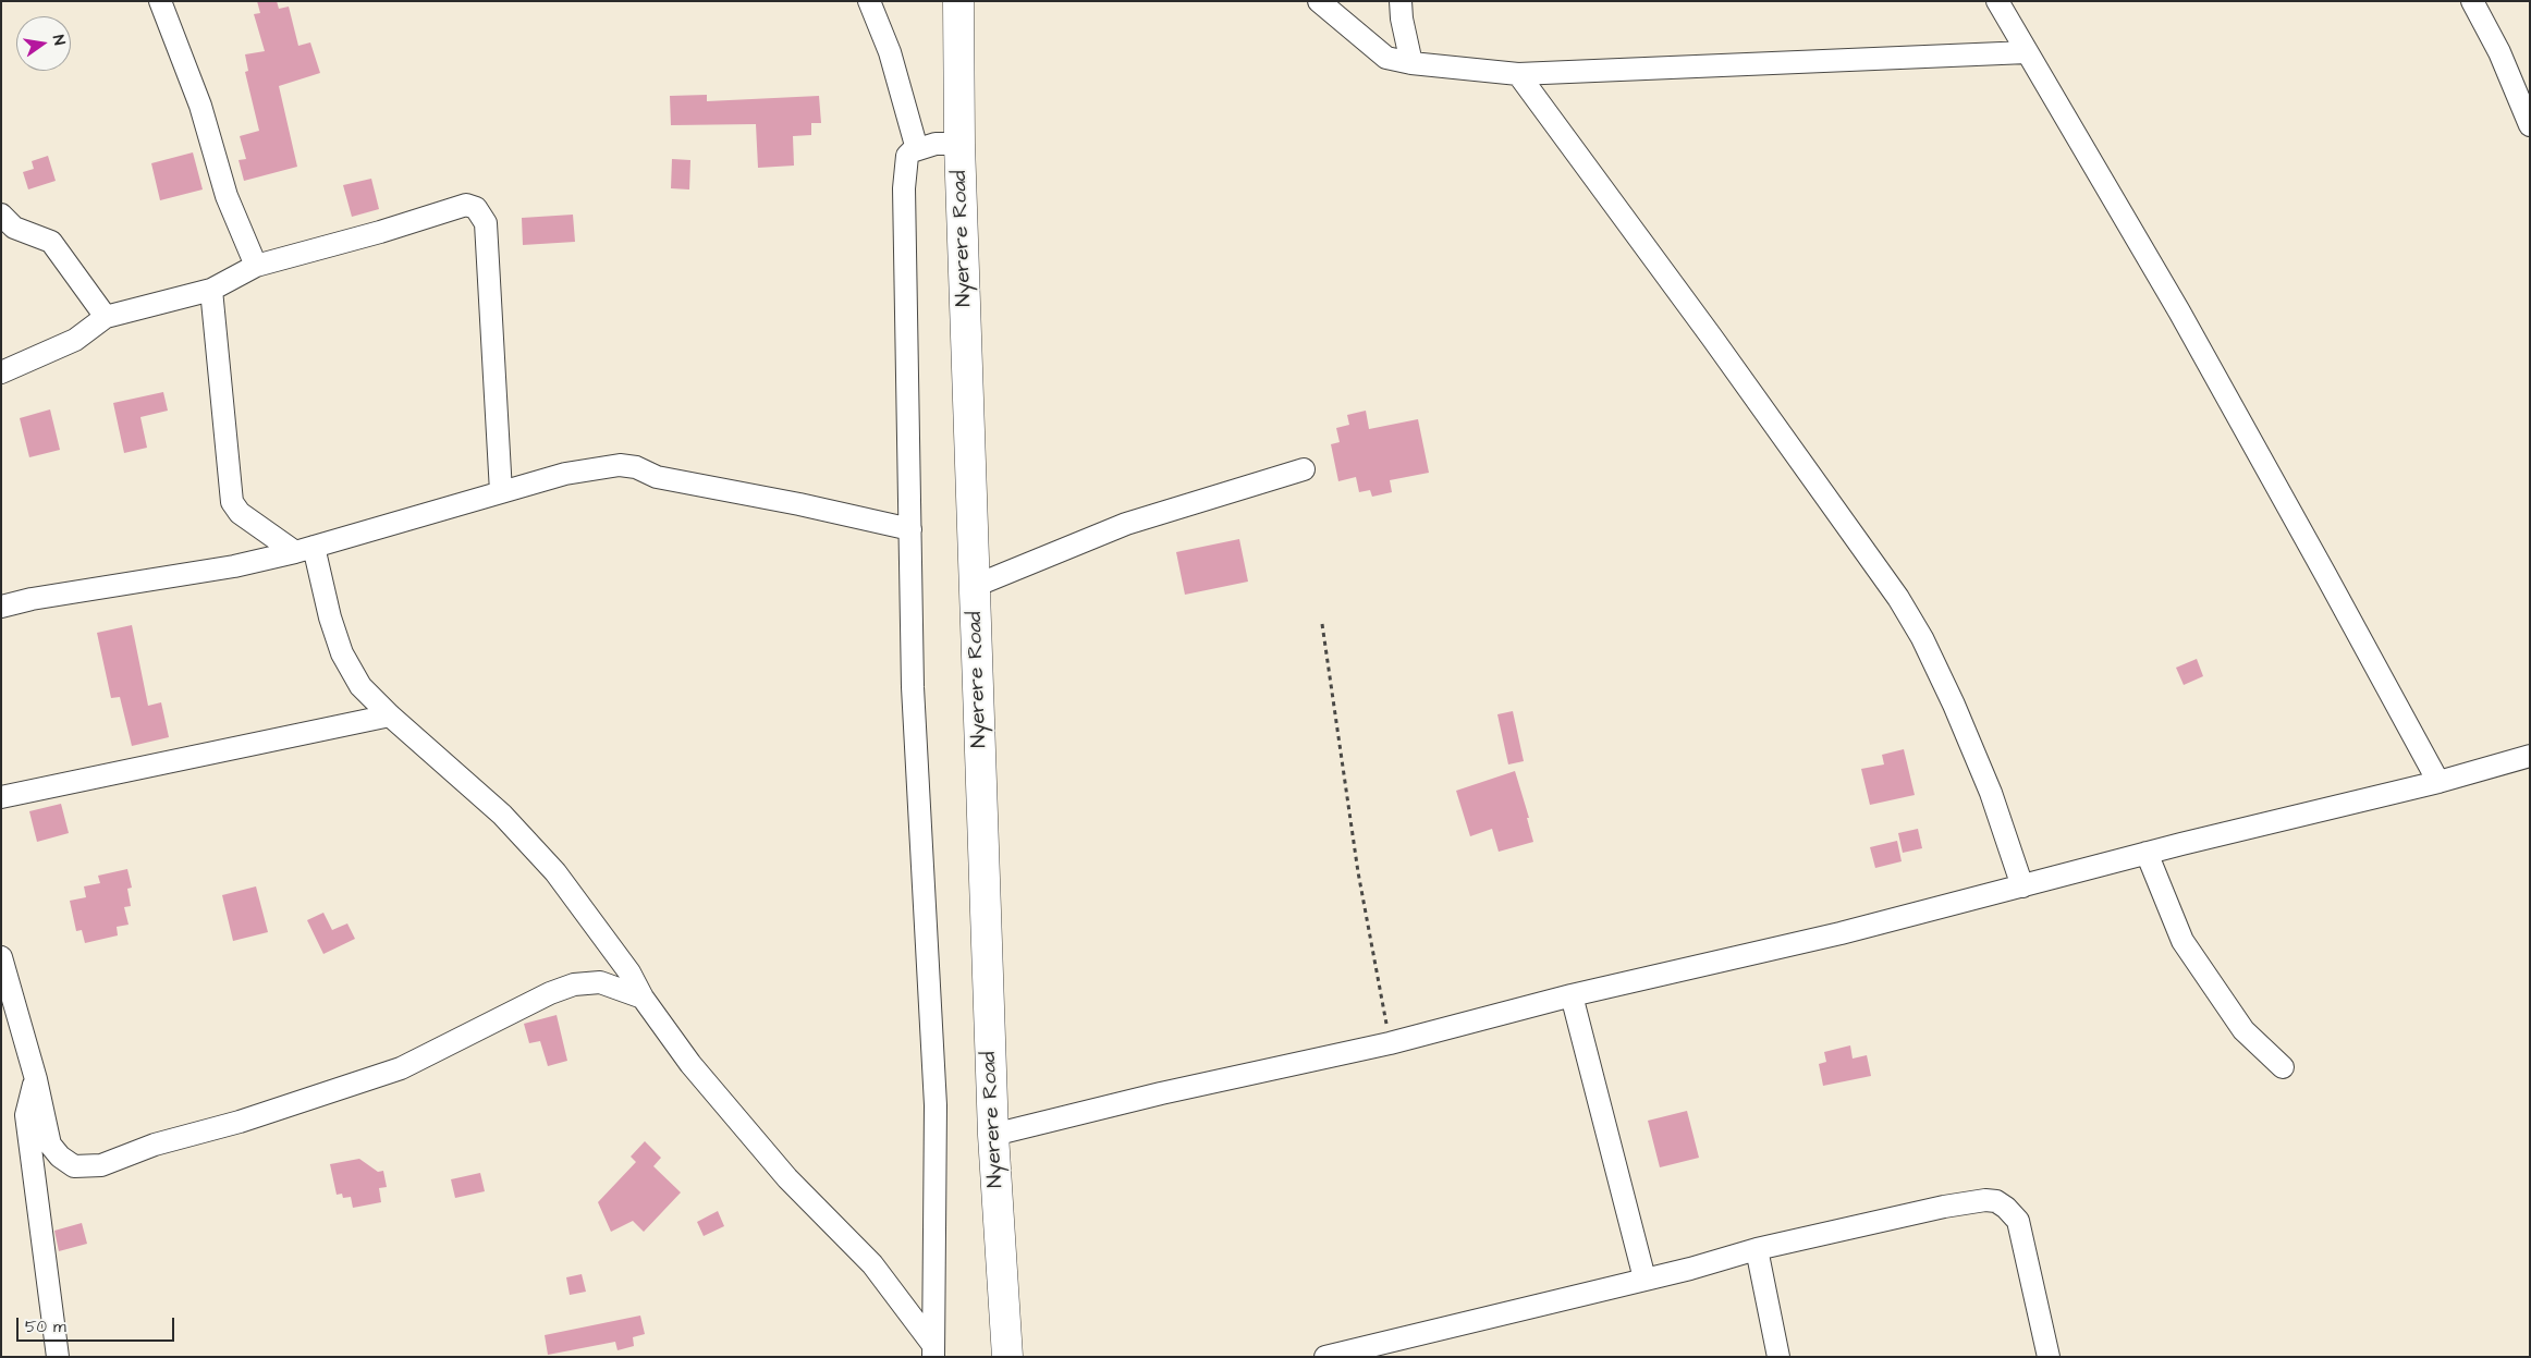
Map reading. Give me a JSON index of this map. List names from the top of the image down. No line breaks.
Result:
{"streets":{"highway":["Nyerere Road"]},"scale_bar":"50 m","north":"right"}
